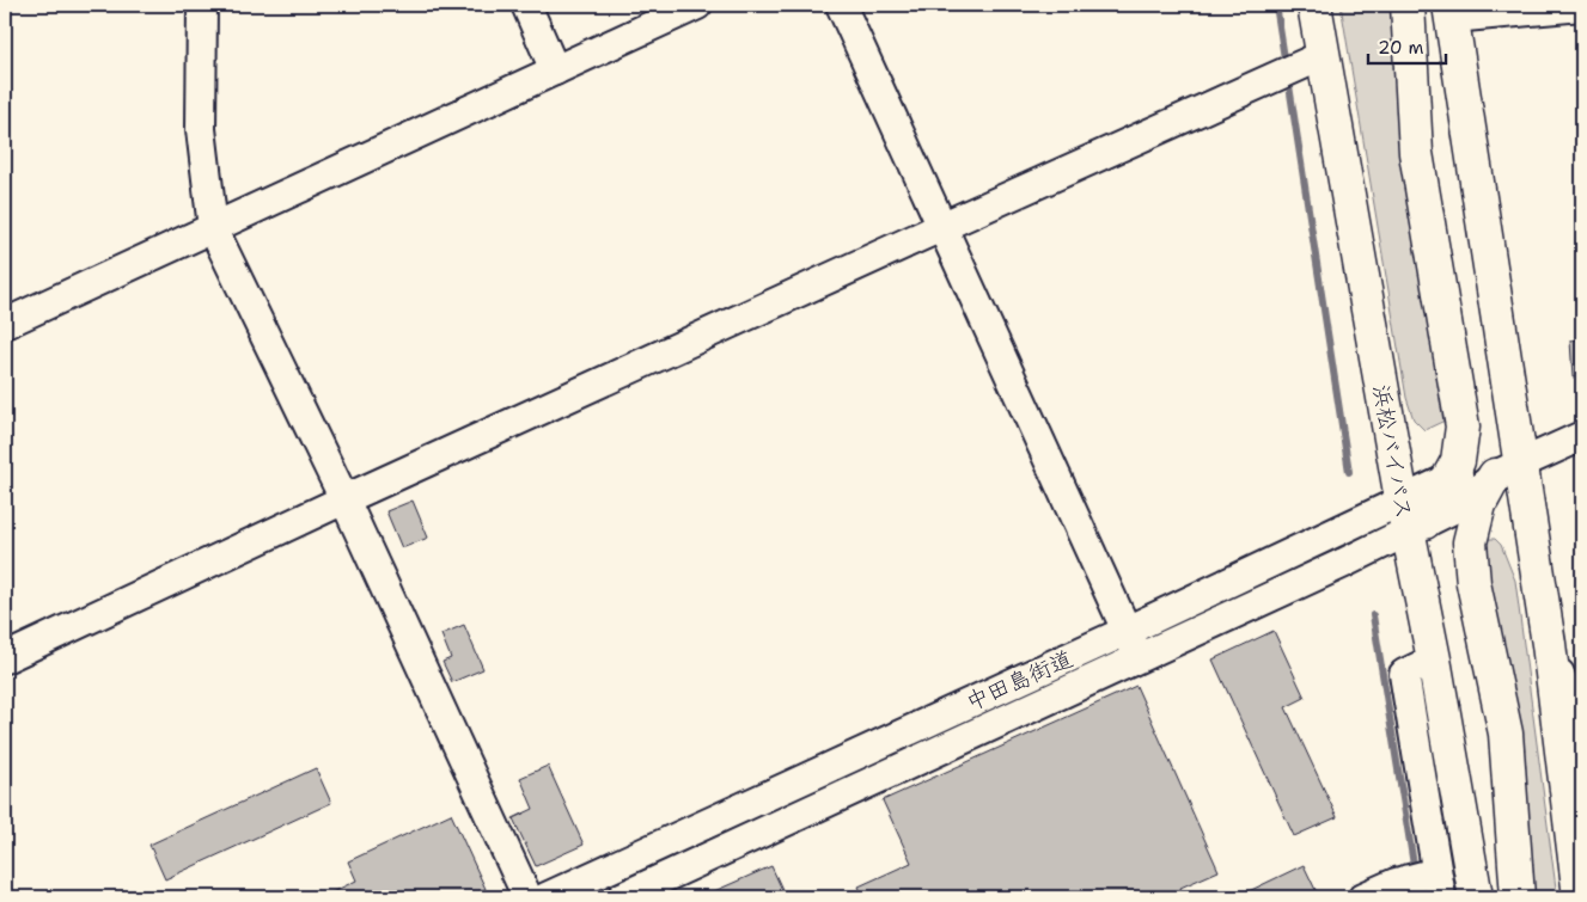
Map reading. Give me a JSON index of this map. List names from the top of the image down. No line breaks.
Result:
{"streets":{"highway":["浜松バイパス"],"street":["中田島街道"]},"crossings":[["浜松バイパス","中田島街道"]],"scale_bar":"20 m"}
